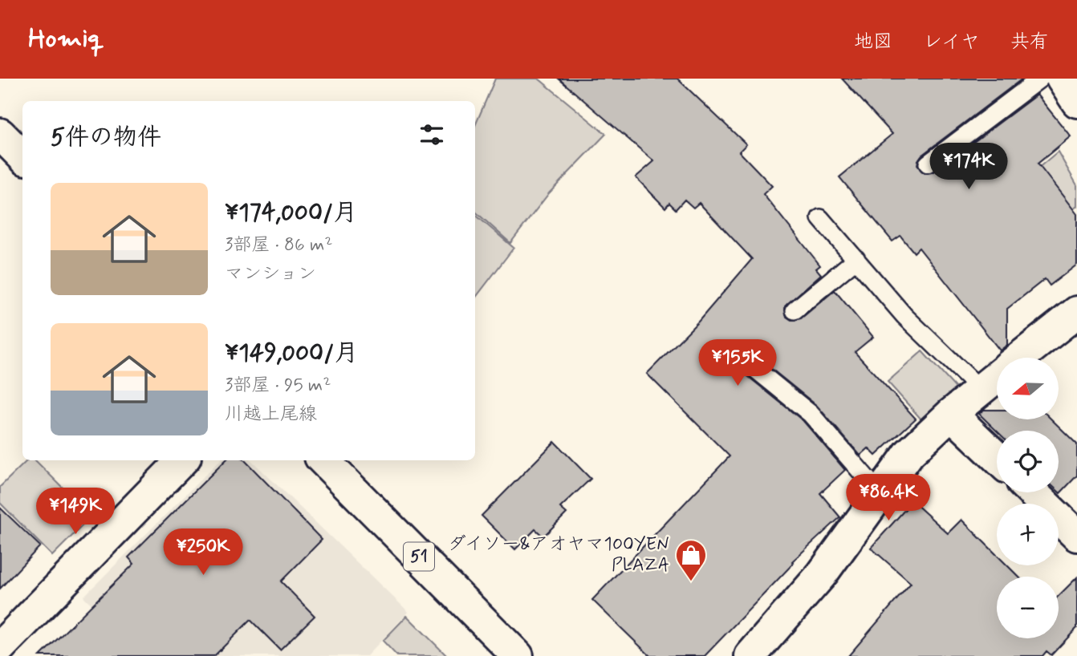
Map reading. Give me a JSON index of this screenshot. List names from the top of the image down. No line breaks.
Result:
{"streets":{"street":["51"]},"places":{"shop":["ダイソー&アオヤマ100YEN PLAZA"]},"north":"left","page":{"header":"Homiq","nav":["地図","レイヤ","共有"],"heading":"5件の物件","price":["¥174K","¥155K","¥86.4K","¥149K","¥250K"],"list":[{"name":"¥174,000/月","note":"3部屋 · 86 m² · マンション"},{"name":"¥149,000/月","note":"3部屋 · 95 m² · 川越上尾線"}],"map_buttons":["+","−"]}}
